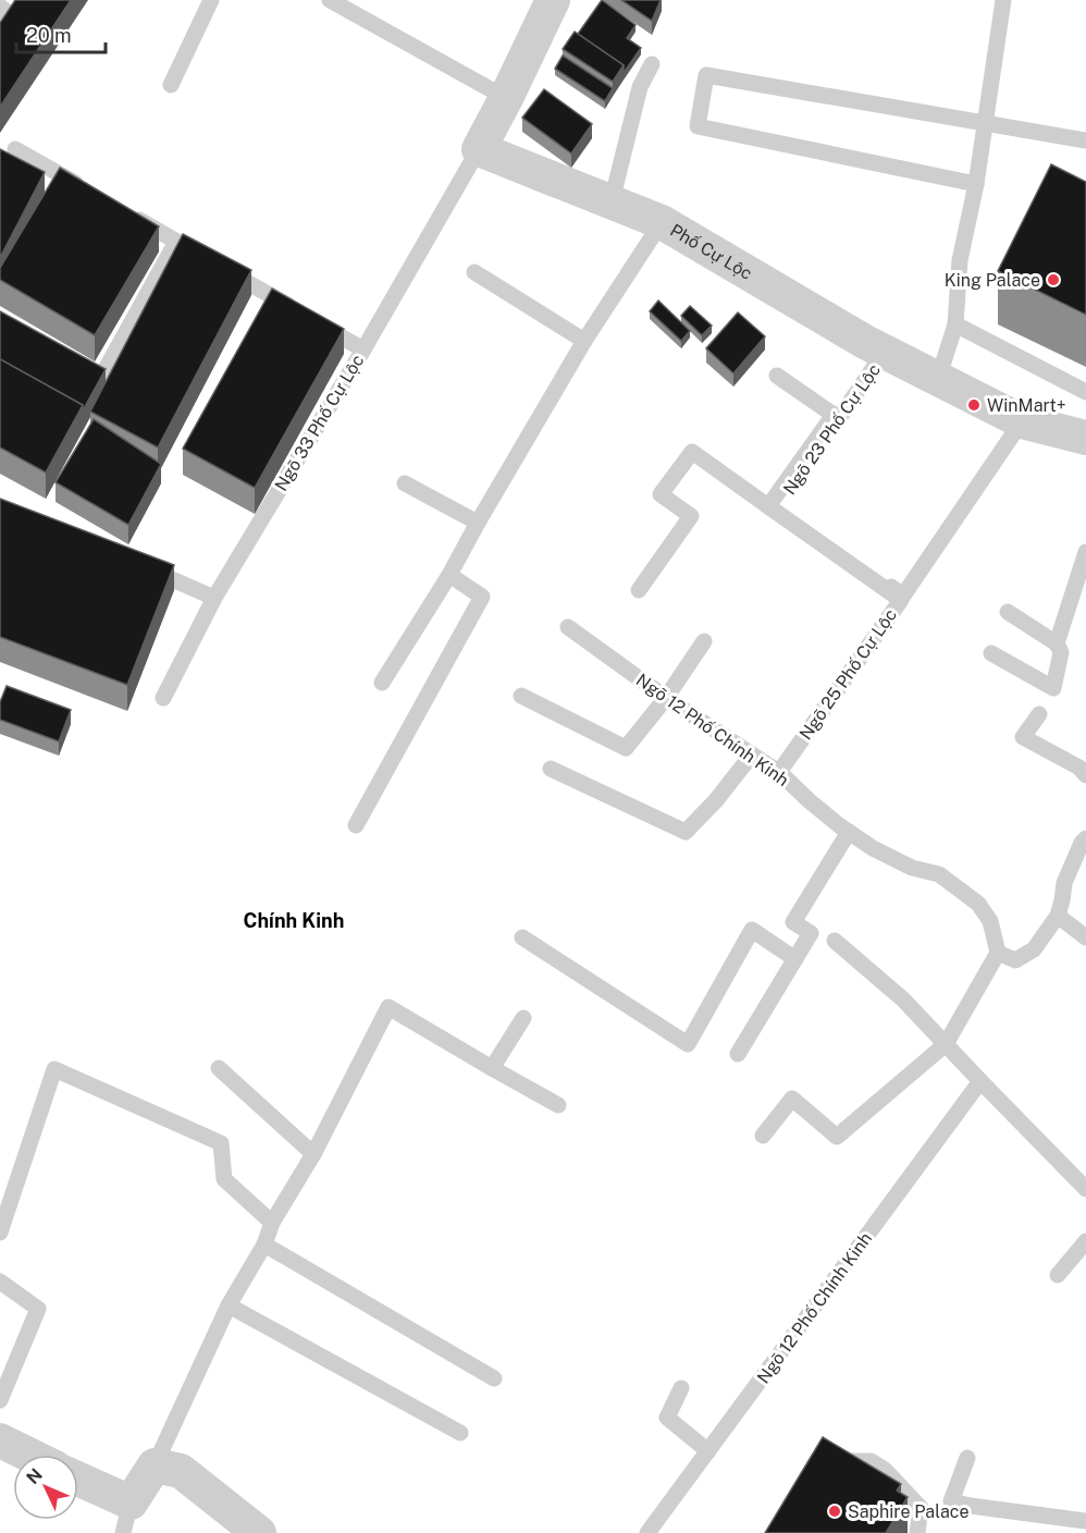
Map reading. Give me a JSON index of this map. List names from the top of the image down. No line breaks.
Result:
{"streets":{"street":["Phố Cự Lộc"],"lane":["Ngõ 33 Phố Cự Lộc","Ngõ 23 Phố Cự Lộc","Ngõ 25 Phố Cự Lộc","Ngõ 12 Phố Chính Kinh"]},"crossings":[["Phố Cự Lộc","Ngõ 33 Phố Cự Lộc"],["Phố Cự Lộc","Ngõ 23 Phố Cự Lộc"],["Ngõ 23 Phố Cự Lộc","Ngõ 25 Phố Cự Lộc"],["Ngõ 25 Phố Cự Lộc","Ngõ 12 Phố Chính Kinh"]],"districts":["Chính Kinh"],"places":["King Palace","WinMart+","Saphire Palace"],"scale_bar":"20 m","north":"top left"}
